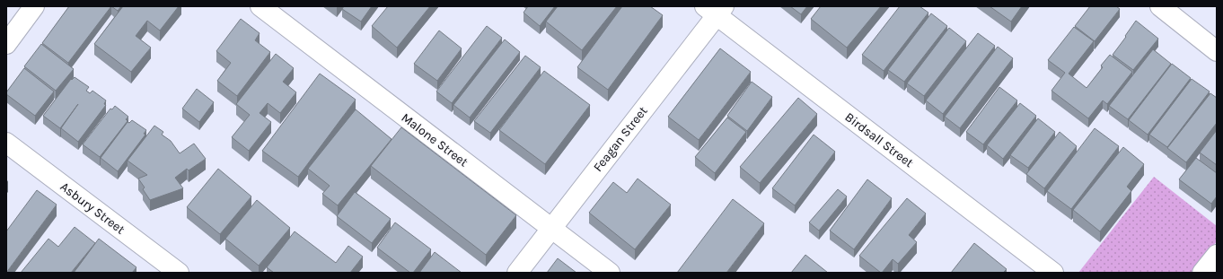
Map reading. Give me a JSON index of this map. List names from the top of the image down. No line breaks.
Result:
{"streets":{"street":["Feagan Street","Malone Street","Birdsall Street","Asbury Street"]},"crossings":[["Feagan Street","Malone Street"],["Feagan Street","Birdsall Street"]]}
